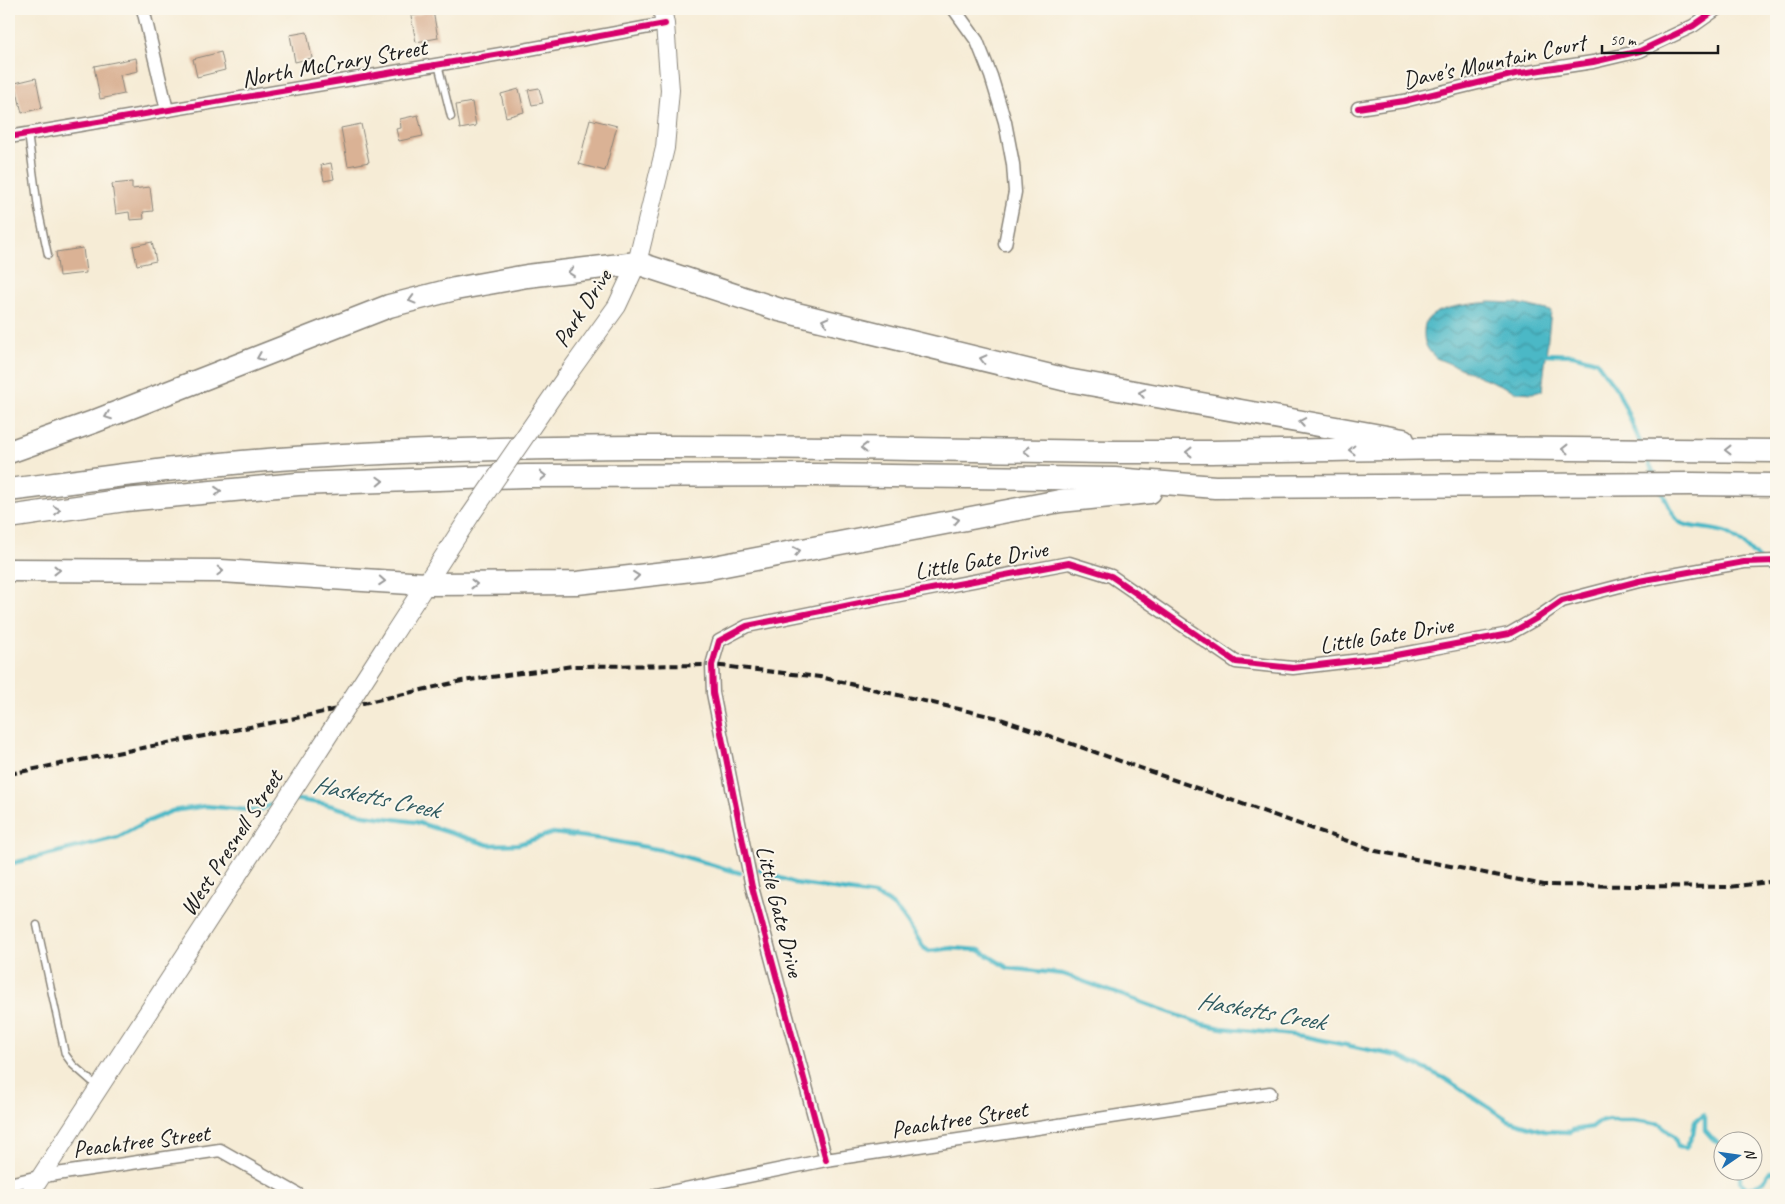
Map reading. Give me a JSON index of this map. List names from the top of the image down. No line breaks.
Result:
{"streets":{"main road":["Park Drive","West Presnell Street"],"street":["Dave's Mountain Court","North McCrary Street","Little Gate Drive","Peachtree Street"]},"crossings":[["North McCrary Street","Park Drive"],["Park Drive","West Presnell Street"],["Little Gate Drive","Peachtree Street"],["West Presnell Street","Peachtree Street"]],"water":["Hasketts Creek"],"scale_bar":"50 m","north":"right"}
